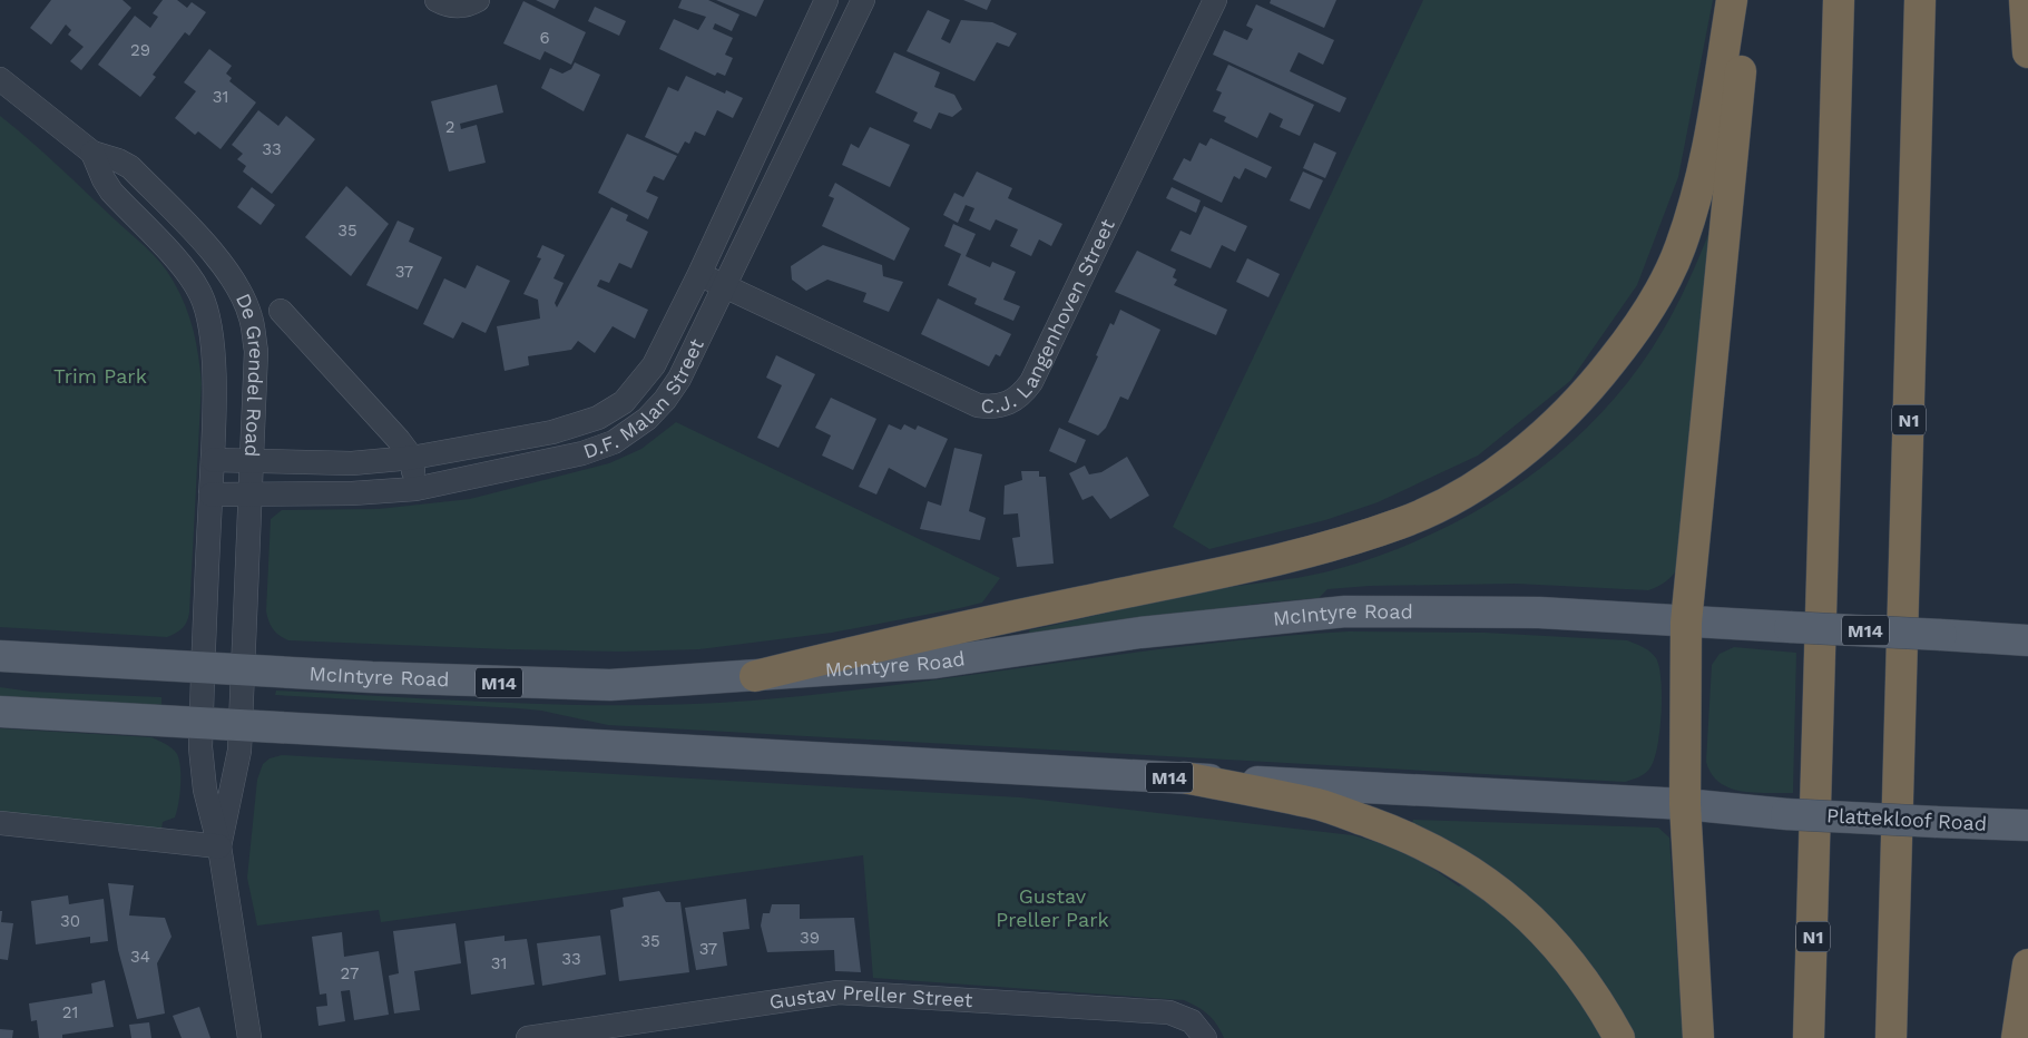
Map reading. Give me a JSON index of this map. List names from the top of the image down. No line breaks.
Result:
{"streets":{"highway":["N1"],"main road":["McIntyre Road","M14","Plattekloof Road"],"street":["C.J. Langenhoven Street","De Grendel Road","D.F. Malan Street","Gustav Preller Street"]},"crossings":[["C.J. Langenhoven Street","D.F. Malan Street"],["De Grendel Road","D.F. Malan Street"],["De Grendel Road","McIntyre Road"],["De Grendel Road","M14"],["M14","Plattekloof Road"]],"parks":["Trim Park","Gustav Preller Park"],"house_numbers":["6","29","31","2","33","35","37","30","39","35","37","34","33","31","27","21"]}
